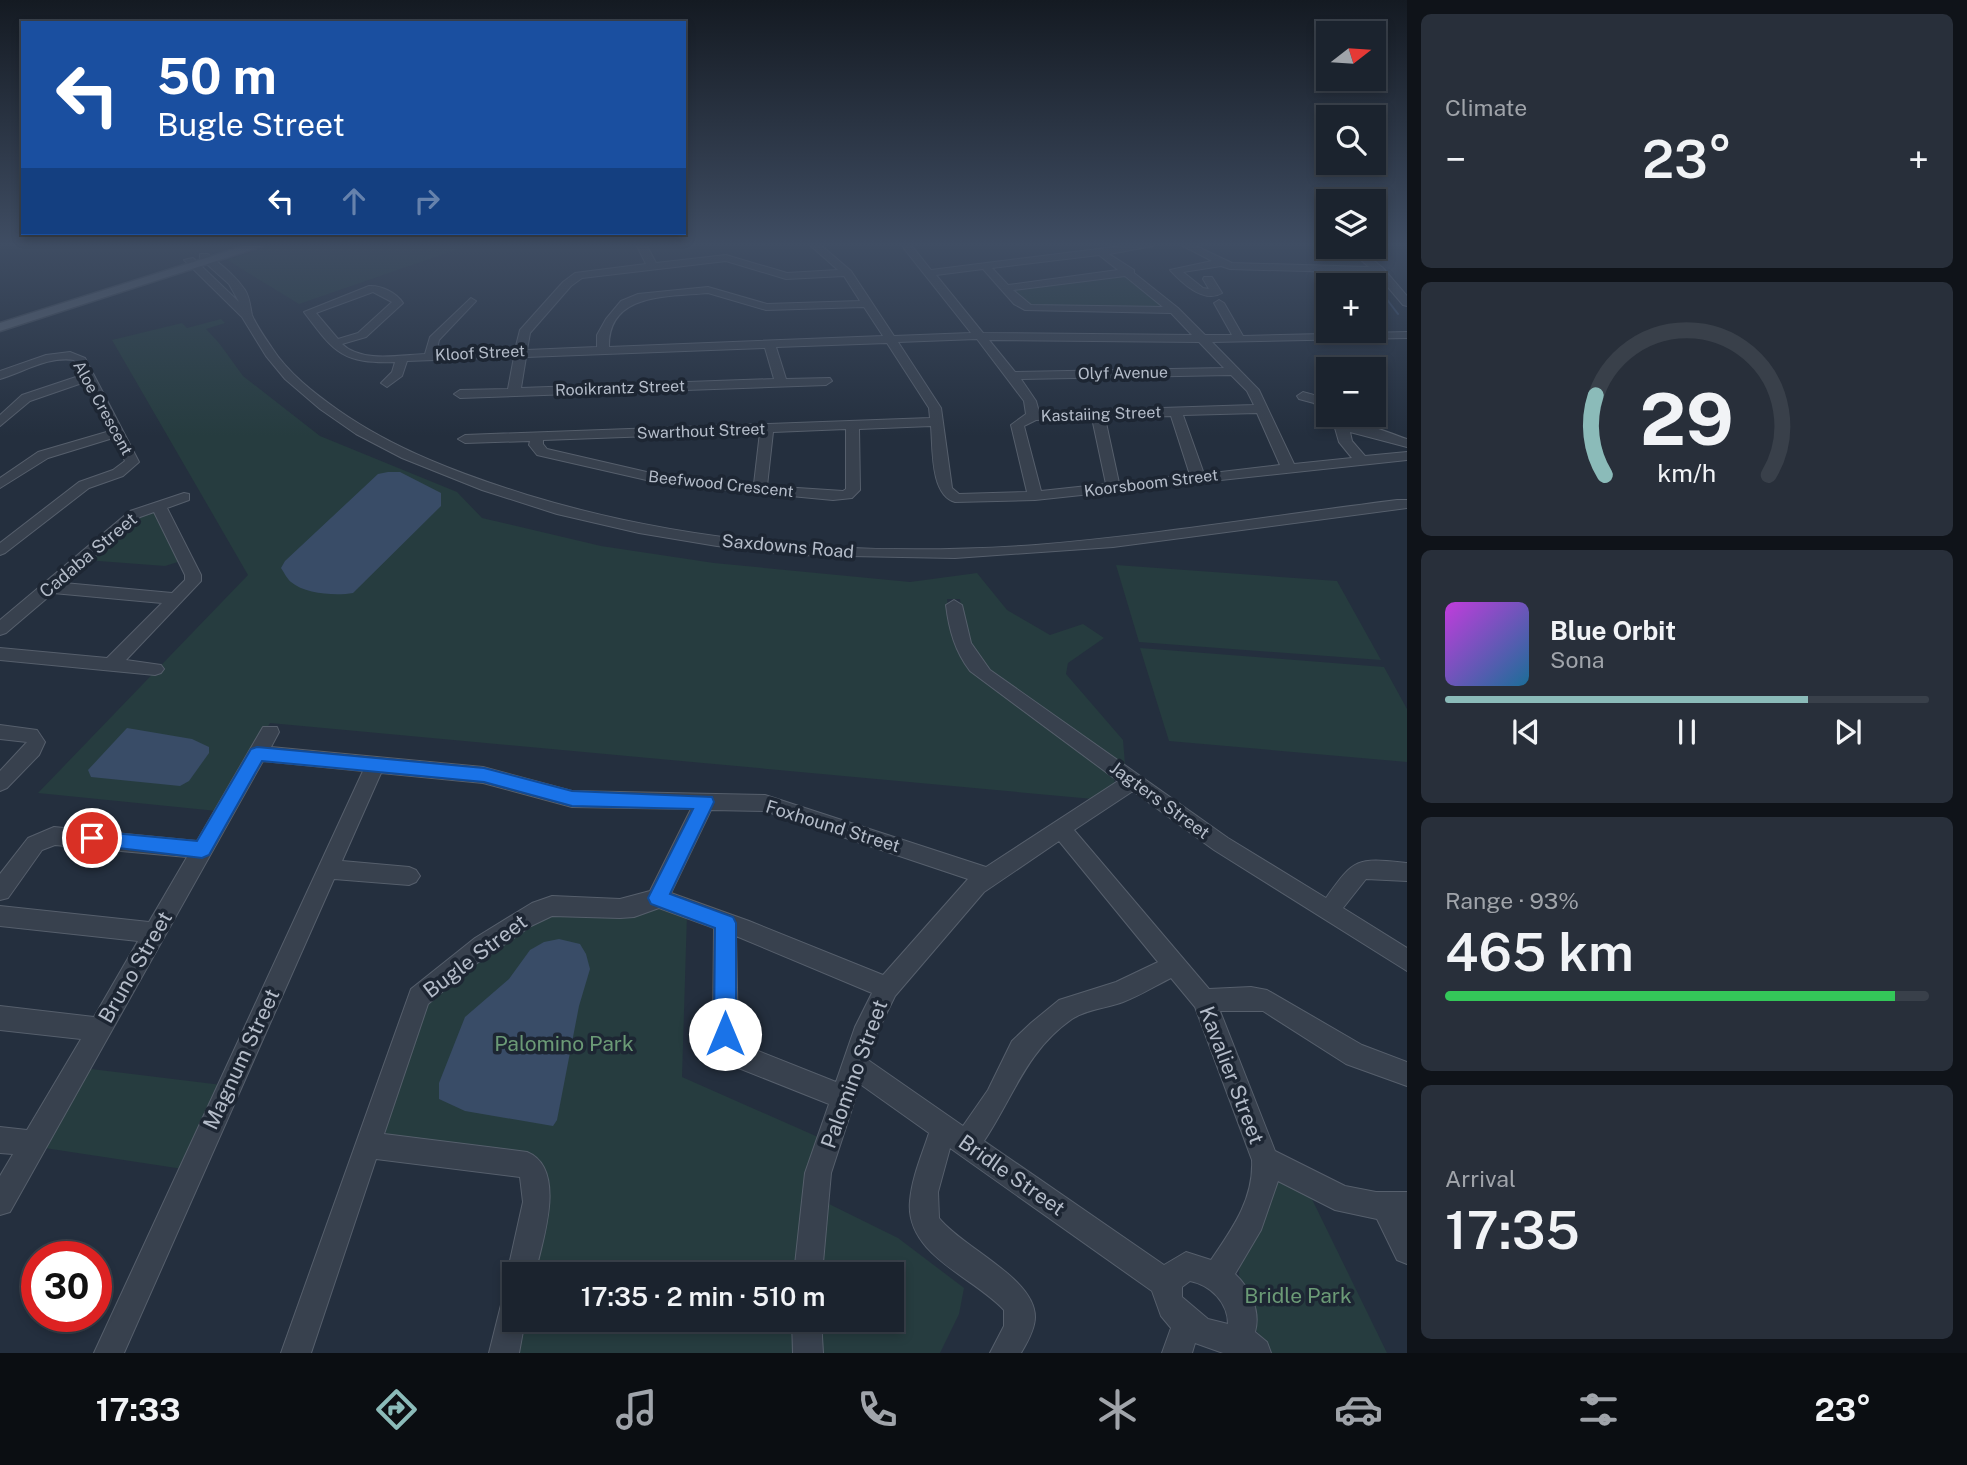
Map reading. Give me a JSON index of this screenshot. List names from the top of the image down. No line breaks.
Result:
{"streets":{"street":["Kloof Street","Olyf Avenue","Rooikrantz Street","Aloe Crescent","Kastaiing Street","Swarthout Street","Koorsboom Street","Beefwood Crescent","Saxdowns Road","Cadaba Street","Jagters Street","Foxhound Street","Bugle Street","Bruno Street","Magnum Street","Palomino Street","Kavalier Street","Bridle Street"]},"crossings":[["Kastaiing Street","Koorsboom Street"],["Swarthout Street","Koorsboom Street"],["Swarthout Street","Beefwood Crescent"],["Jagters Street","Palomino Street"],["Foxhound Street","Bruno Street"],["Foxhound Street","Magnum Street"],["Foxhound Street","Palomino Street"],["Palomino Street","Kavalier Street"],["Palomino Street","Bridle Street"],["Kavalier Street","Bridle Street"]],"parks":["Palomino Park","Bridle Park"],"north":"right","page":{"tile":["Climate",["Range · 93%","465 km"],["Arrival","17:35"]],"map_buttons":["+","−"],"turn":["50 m","Bugle Street"],"heat":["−","23°","+"],"song":["Blue Orbit","Sona"],"limit":"30","trip":"17:35 · 2 min · 510 m","tabs":["17:33","23°"],"gauge":["29","km/h"]}}
